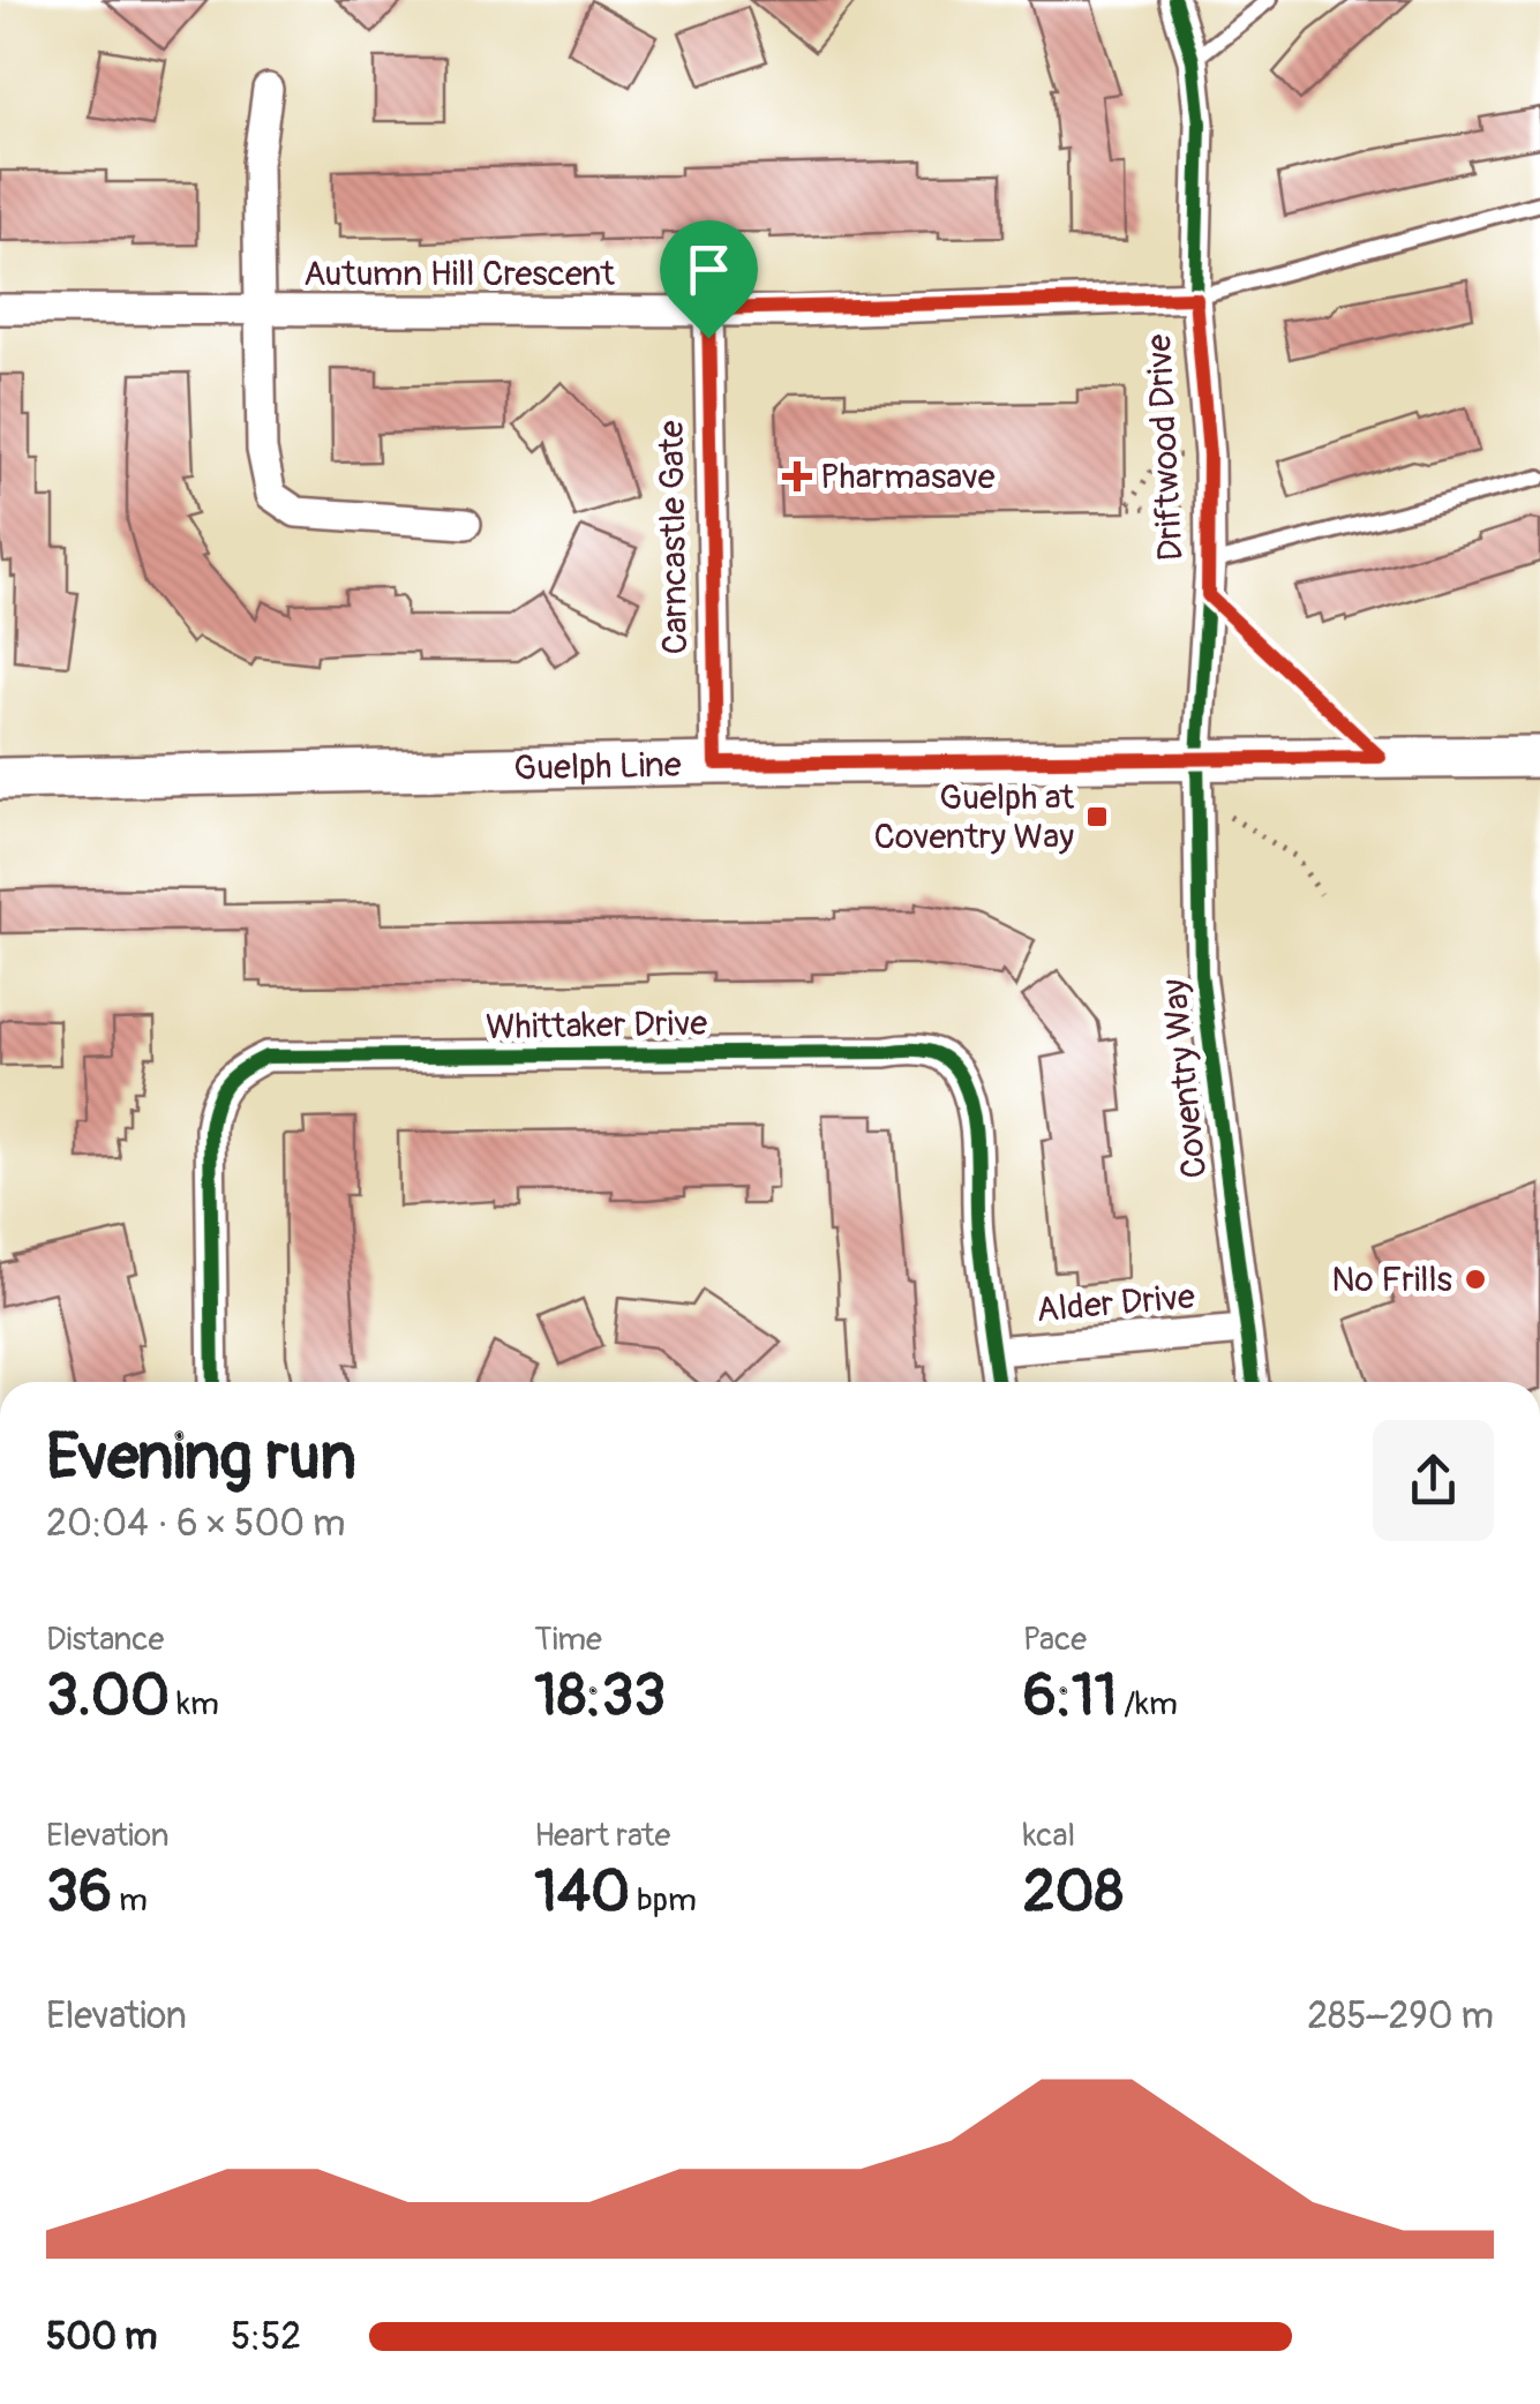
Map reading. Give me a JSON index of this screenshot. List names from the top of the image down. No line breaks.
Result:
{"streets":{"main road":["Guelph Line"],"street":["Autumn Hill Crescent","Driftwood Drive","Carncastle Gate","Whittaker Drive","Coventry Way","Alder Drive"]},"crossings":[["Autumn Hill Crescent","Driftwood Drive"],["Autumn Hill Crescent","Carncastle Gate"],["Driftwood Drive","Guelph Line"],["Driftwood Drive","Coventry Way"],["Carncastle Gate","Guelph Line"],["Guelph Line","Coventry Way"],["Whittaker Drive","Alder Drive"],["Coventry Way","Alder Drive"]],"places":{"health":["Pharmasave"],"transit":["Guelph at Coventry Way"],"other":["No Frills"]},"page":{"heading":["Evening run","20:04 · 6 × 500 m"],"stats":[["Distance","3.00 km"],["Time","18:33"],["Pace","6:11 /km"],["Elevation","36 m"],["Heart rate","140 bpm"],["kcal","208"]],"chart":["Elevation","285–290 m"],"list":[{"name":"500 m","note":"5:52"}]}}
